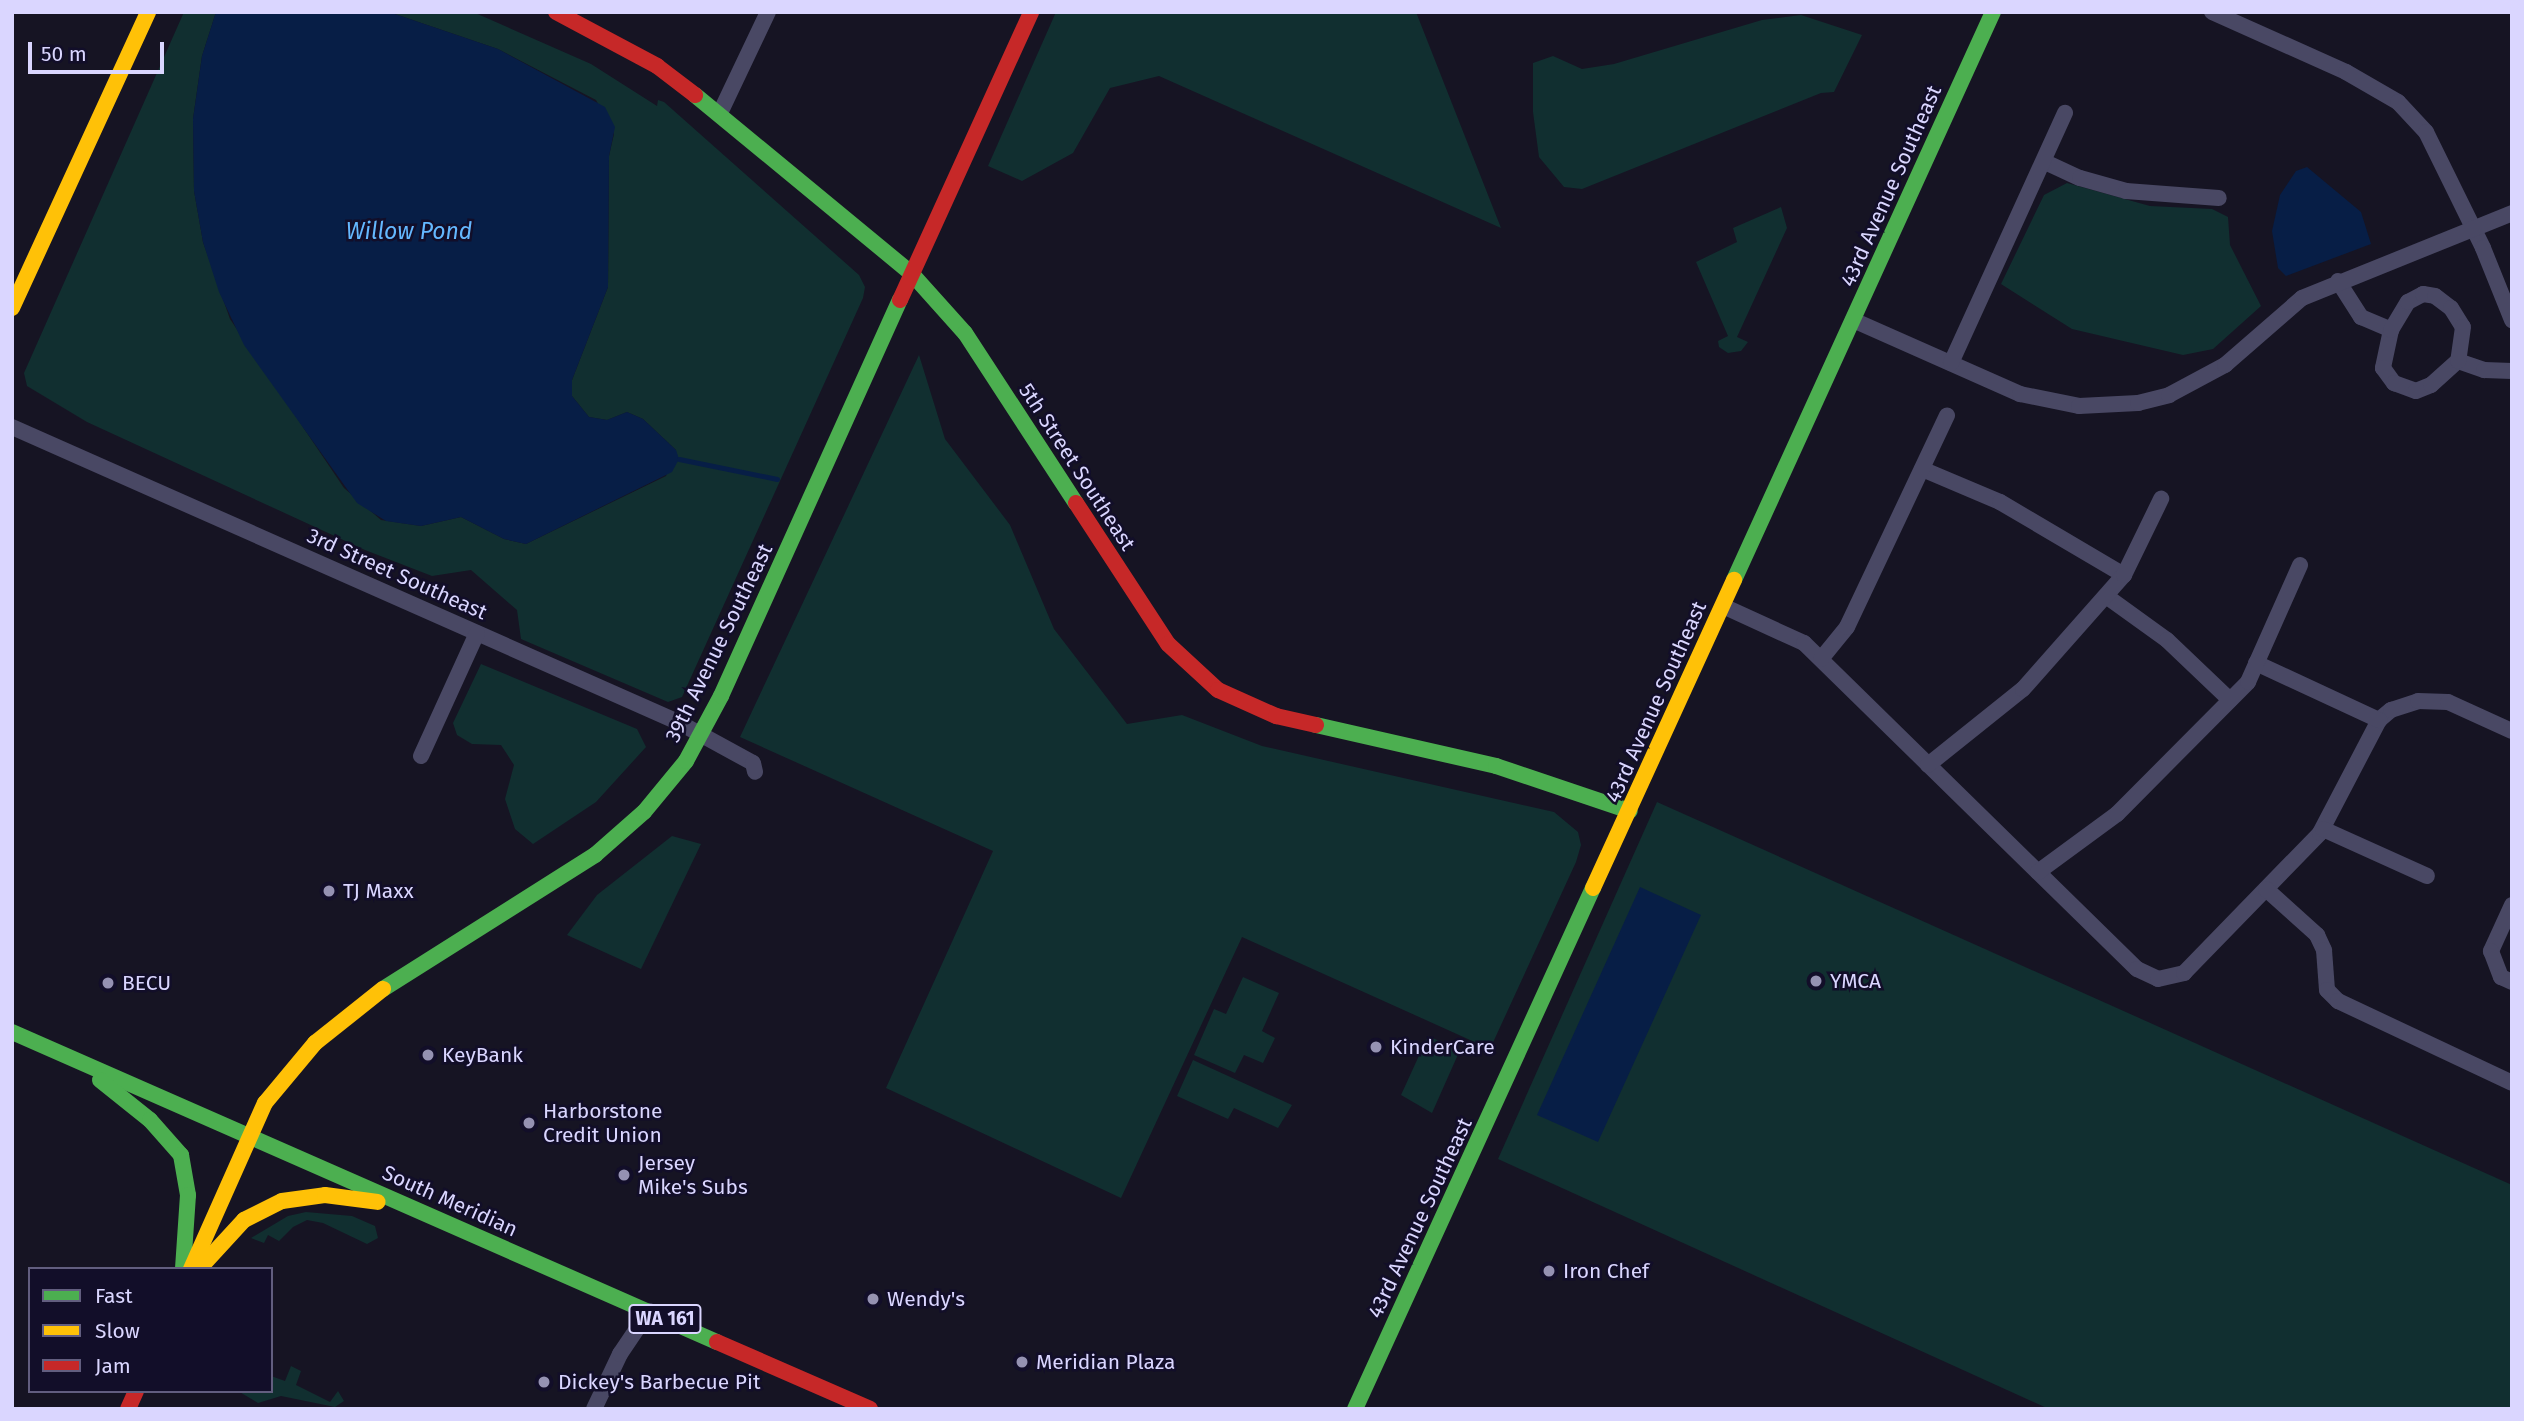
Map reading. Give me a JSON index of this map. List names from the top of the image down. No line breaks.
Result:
{"streets":{"main road":["43rd Avenue Southeast","5th Street Southeast","39th Avenue Southeast","South Meridian","WA 161"],"street":["3rd Street Southeast"]},"crossings":[["43rd Avenue Southeast","5th Street Southeast"],["5th Street Southeast","39th Avenue Southeast"],["3rd Street Southeast","39th Avenue Southeast"],["39th Avenue Southeast","South Meridian"]],"water":["Willow Pond"],"places":["TJ Maxx","YMCA","BECU","KinderCare","KeyBank","Harborstone Credit Union","Jersey Mike's Subs","Iron Chef","Wendy's","Meridian Plaza","Dickey's Barbecue Pit"],"legend":["Fast","Slow","Jam"],"scale_bar":"50 m"}
